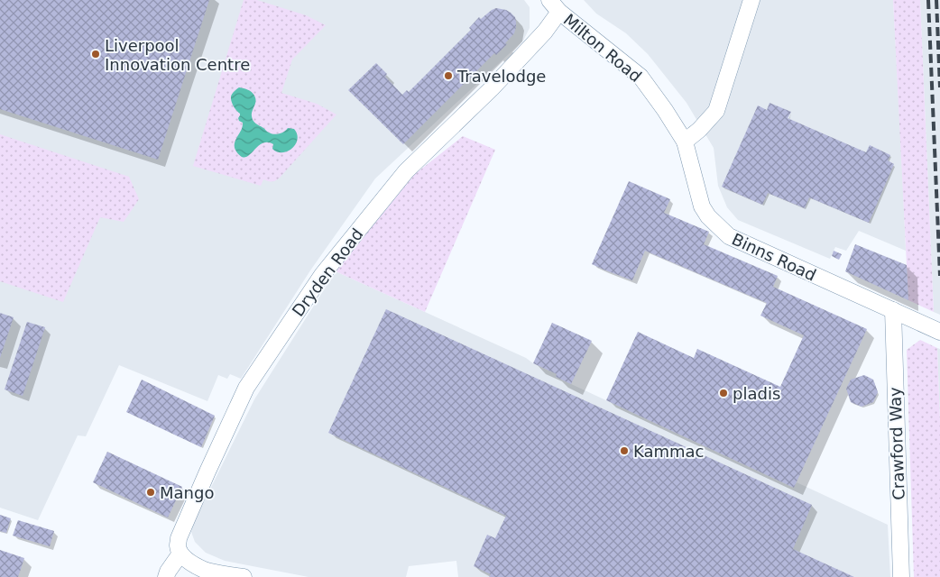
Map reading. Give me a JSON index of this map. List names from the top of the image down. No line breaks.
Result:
{"streets":{"street":["Milton Road","Binns Road","Dryden Road","Crawford Way"]},"crossings":[["Milton Road","Binns Road"],["Milton Road","Dryden Road"],["Binns Road","Crawford Way"]],"places":["Liverpool Innovation Centre","Travelodge","pladis","Kammac","Mango"]}
